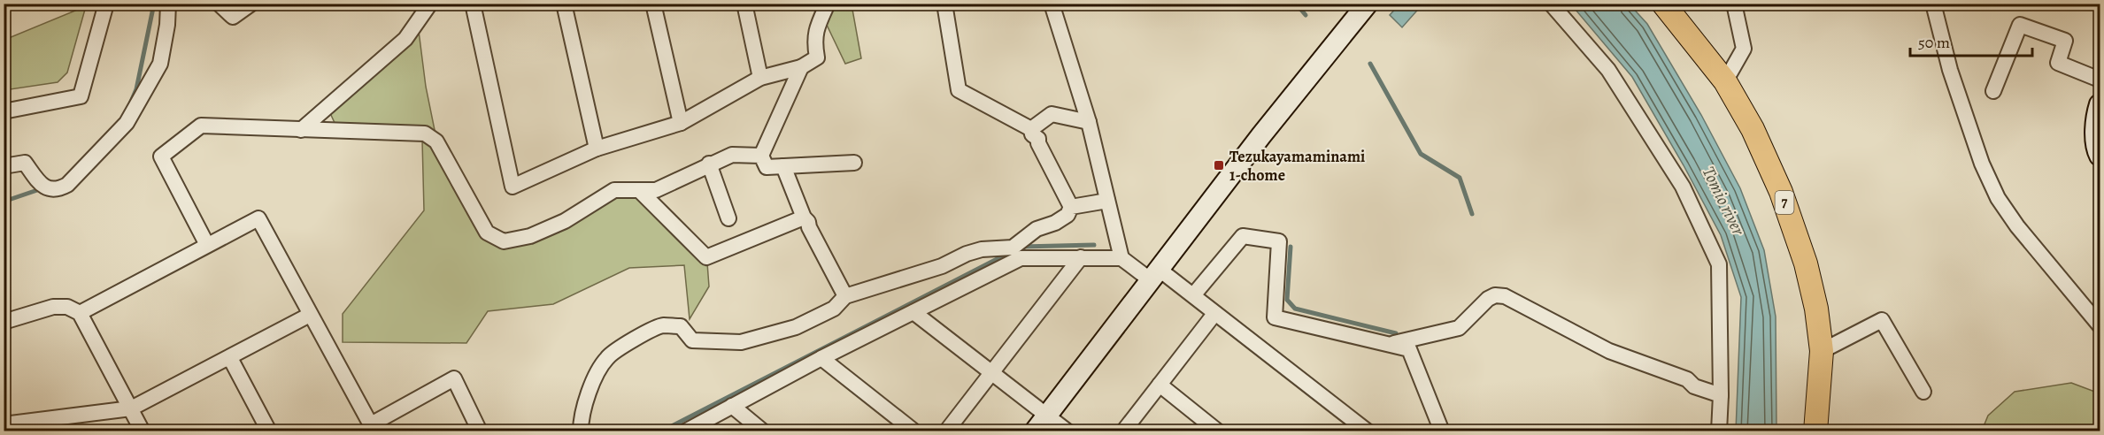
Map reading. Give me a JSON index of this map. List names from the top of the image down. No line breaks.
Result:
{"streets":{"main road":["7"]},"water":["Tomio river"],"places":{"transit":["Tezukayamaminami 1-chome"]},"scale_bar":"50 m"}
